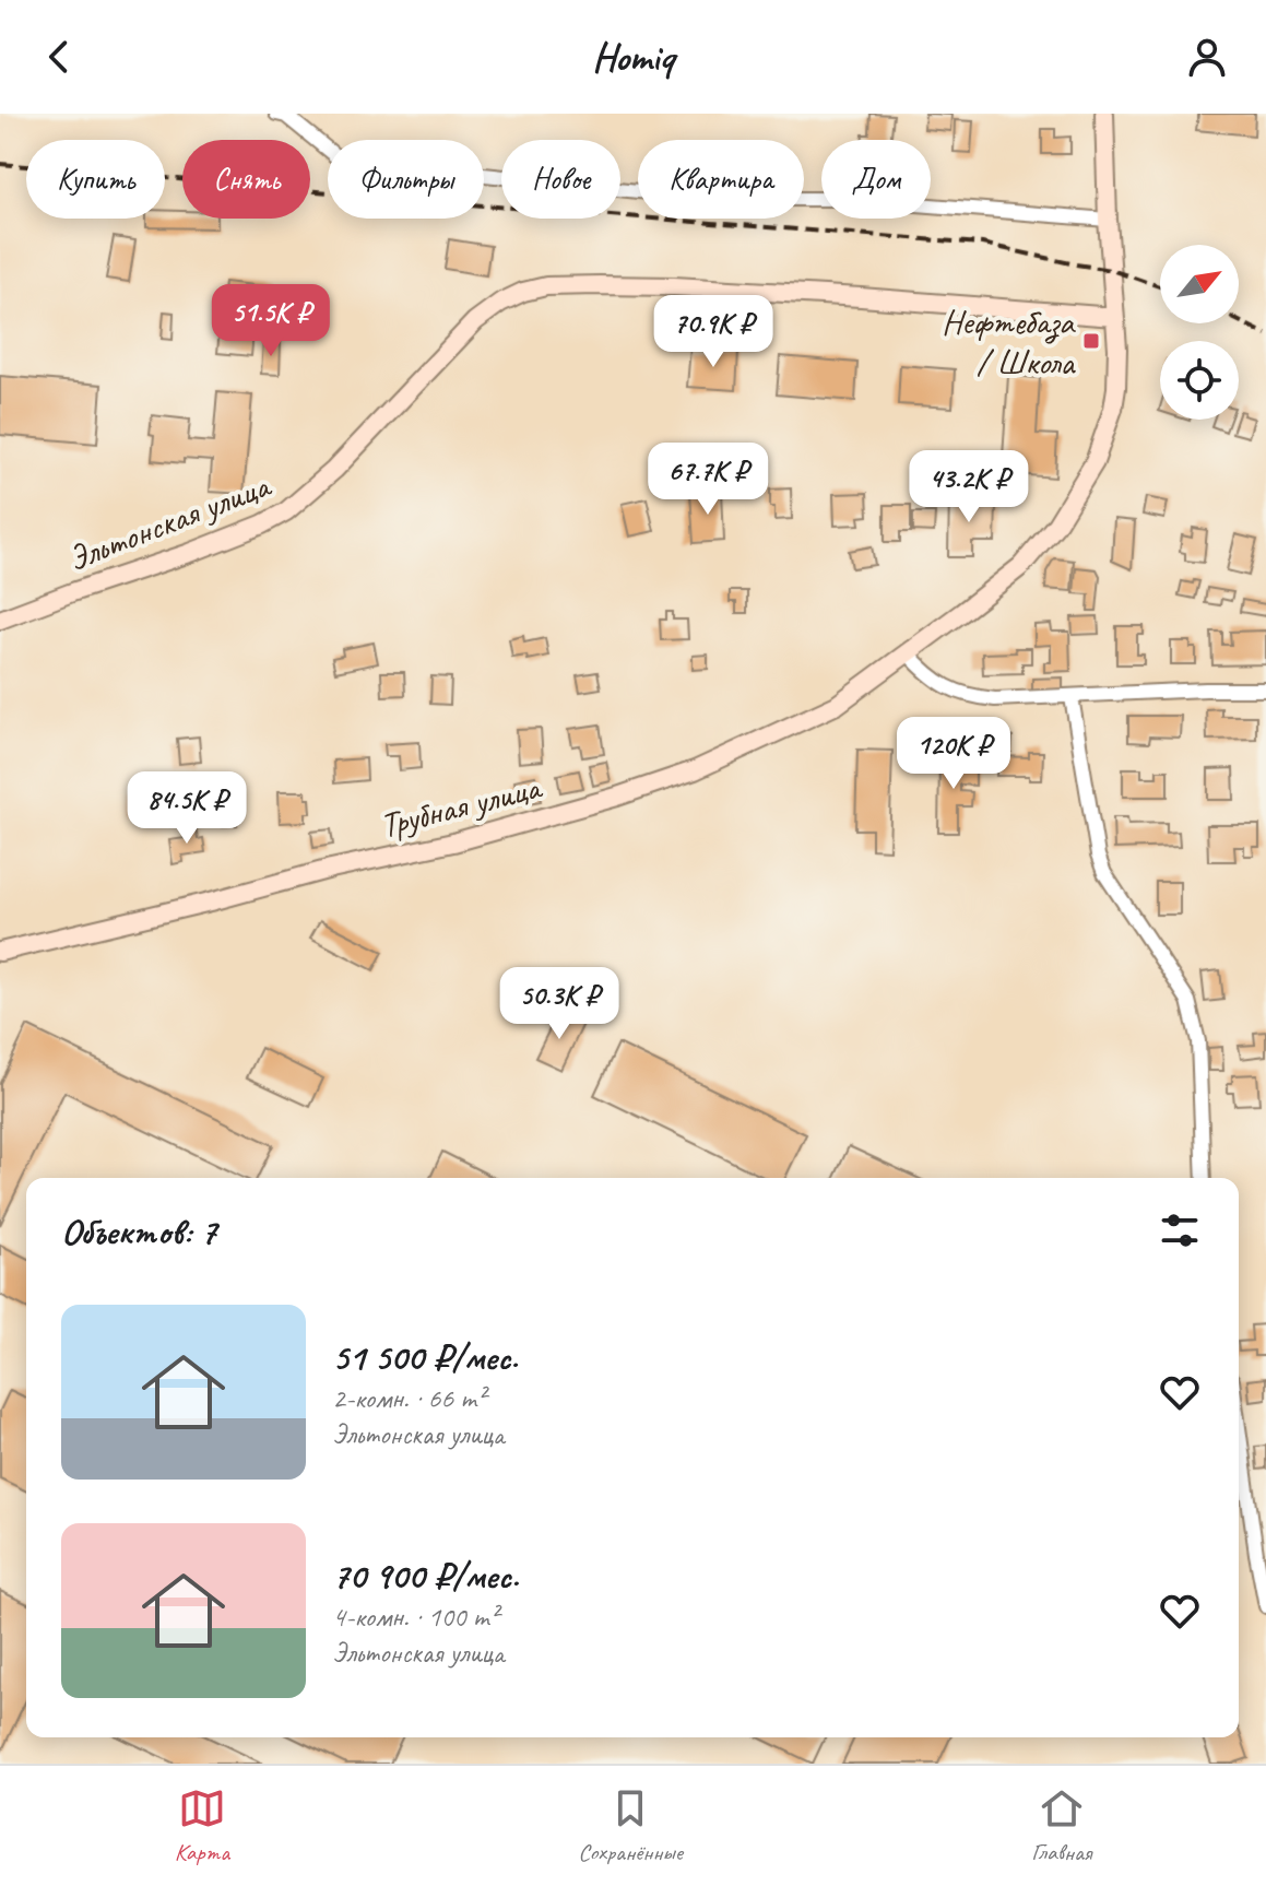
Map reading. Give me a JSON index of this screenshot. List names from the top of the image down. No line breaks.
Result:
{"streets":{"main road":["Эльтонская улица","Трубная улица"]},"crossings":[["Эльтонская улица","Трубная улица"]],"places":{"transit":["Нефтебаза / Школа"]},"north":"top right","page":{"header":"Homiq","chip":["Купить","Снять","Фильтры","Новое","Квартира","Дом"],"price":["51.5K ₽","70.9K ₽","67.7K ₽","43.2K ₽","120K ₽","84.5K ₽","50.3K ₽"],"heading":"Объектов: 7","list":[{"name":"51 500 ₽/мес.","note":"2-комн. · 66 m² · Эльтонская улица"},{"name":"70 900 ₽/мес.","note":"4-комн. · 100 m² · Эльтонская улица"}],"tabs":["Карта","Сохранённые","Главная"]}}
